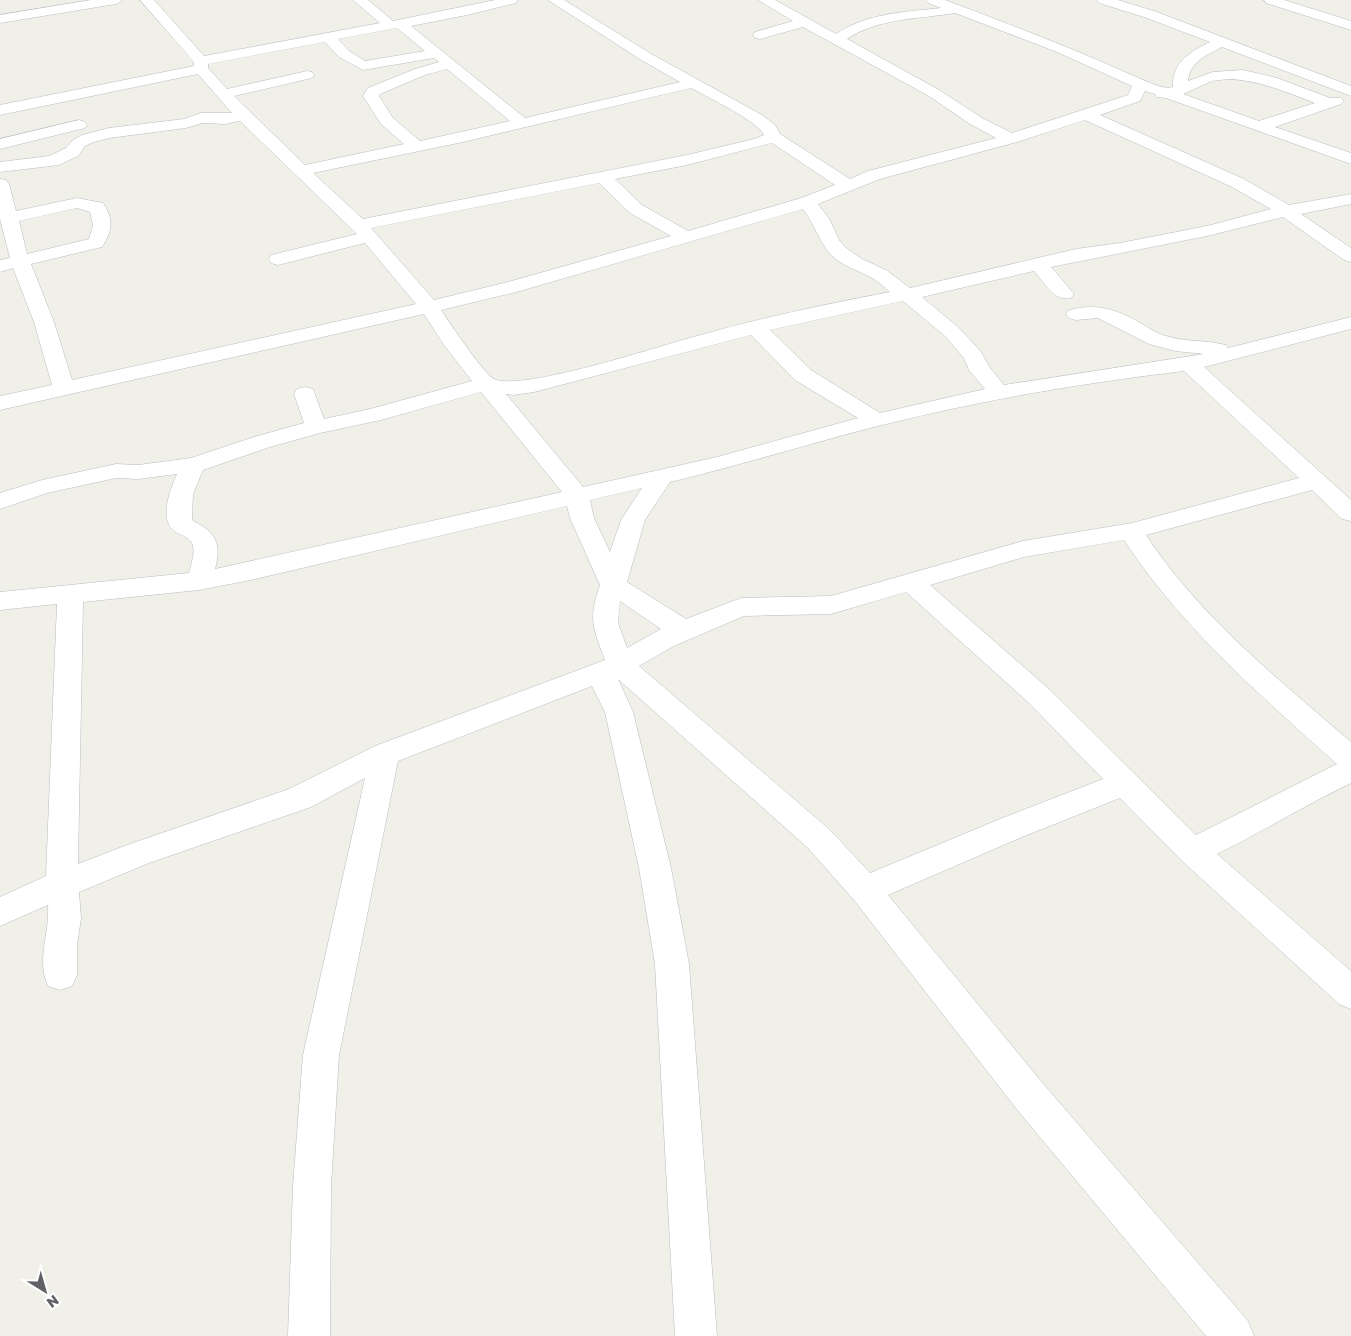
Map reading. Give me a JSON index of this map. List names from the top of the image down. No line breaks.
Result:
{"north":"bottom right"}
